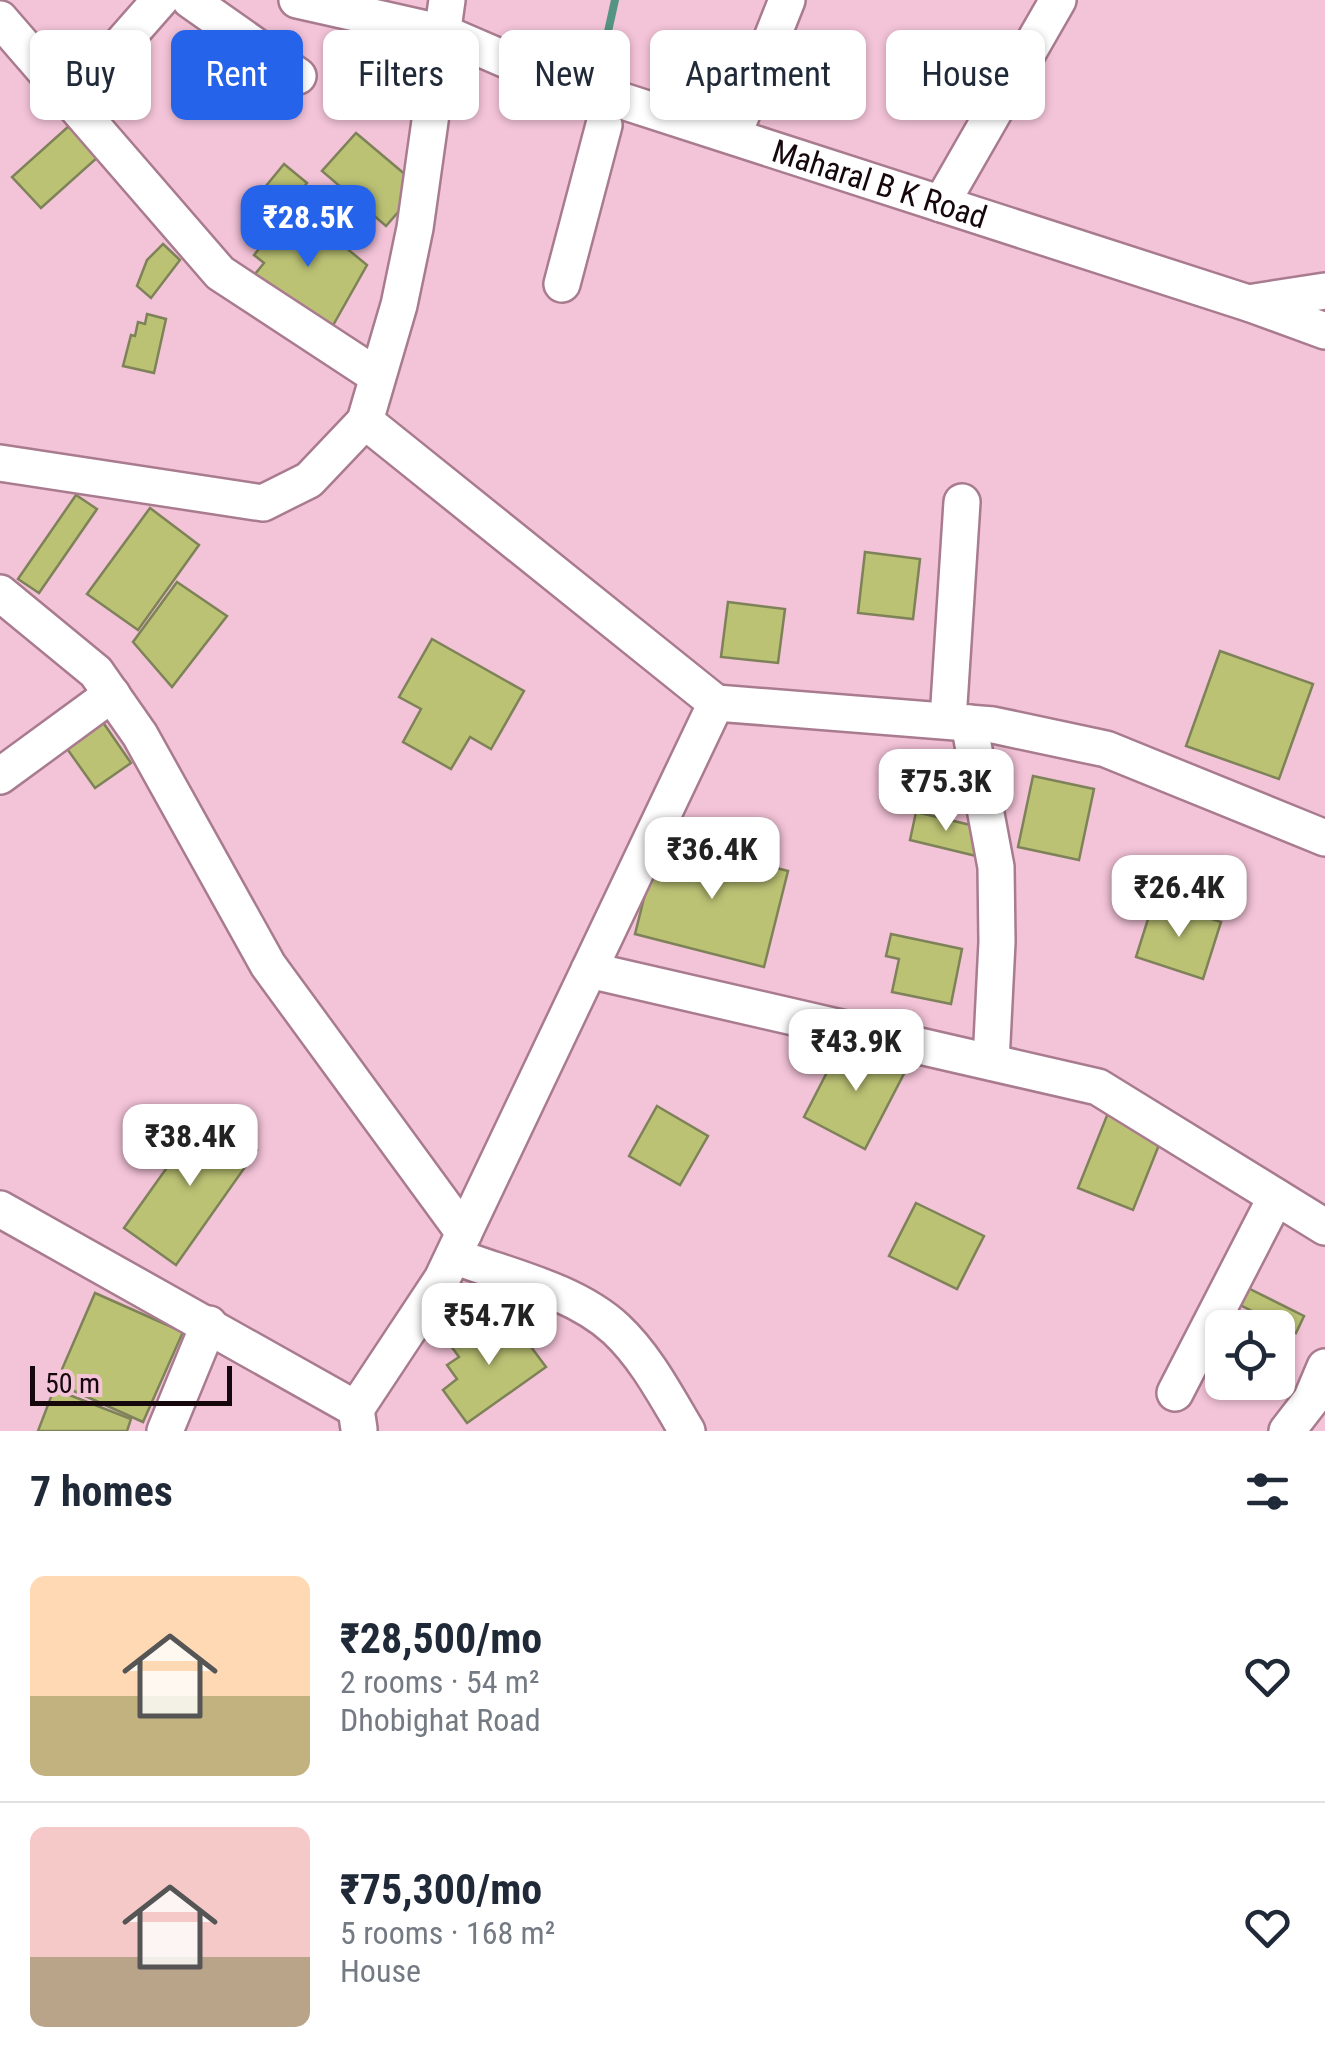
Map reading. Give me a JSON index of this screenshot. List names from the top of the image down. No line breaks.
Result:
{"streets":{"street":["Maharal B K Road"]},"scale_bar":"50 m","page":{"chip":["Buy","Rent","Filters","New","Apartment","House"],"price":["₹28.5K","₹75.3K","₹36.4K","₹26.4K","₹43.9K","₹38.4K","₹54.7K"],"scale":"50 m","heading":"7 homes","list":[{"name":"₹28,500/mo","note":"2 rooms · 54 m² · Dhobighat Road"},{"name":"₹75,300/mo","note":"5 rooms · 168 m² · House"}]}}
